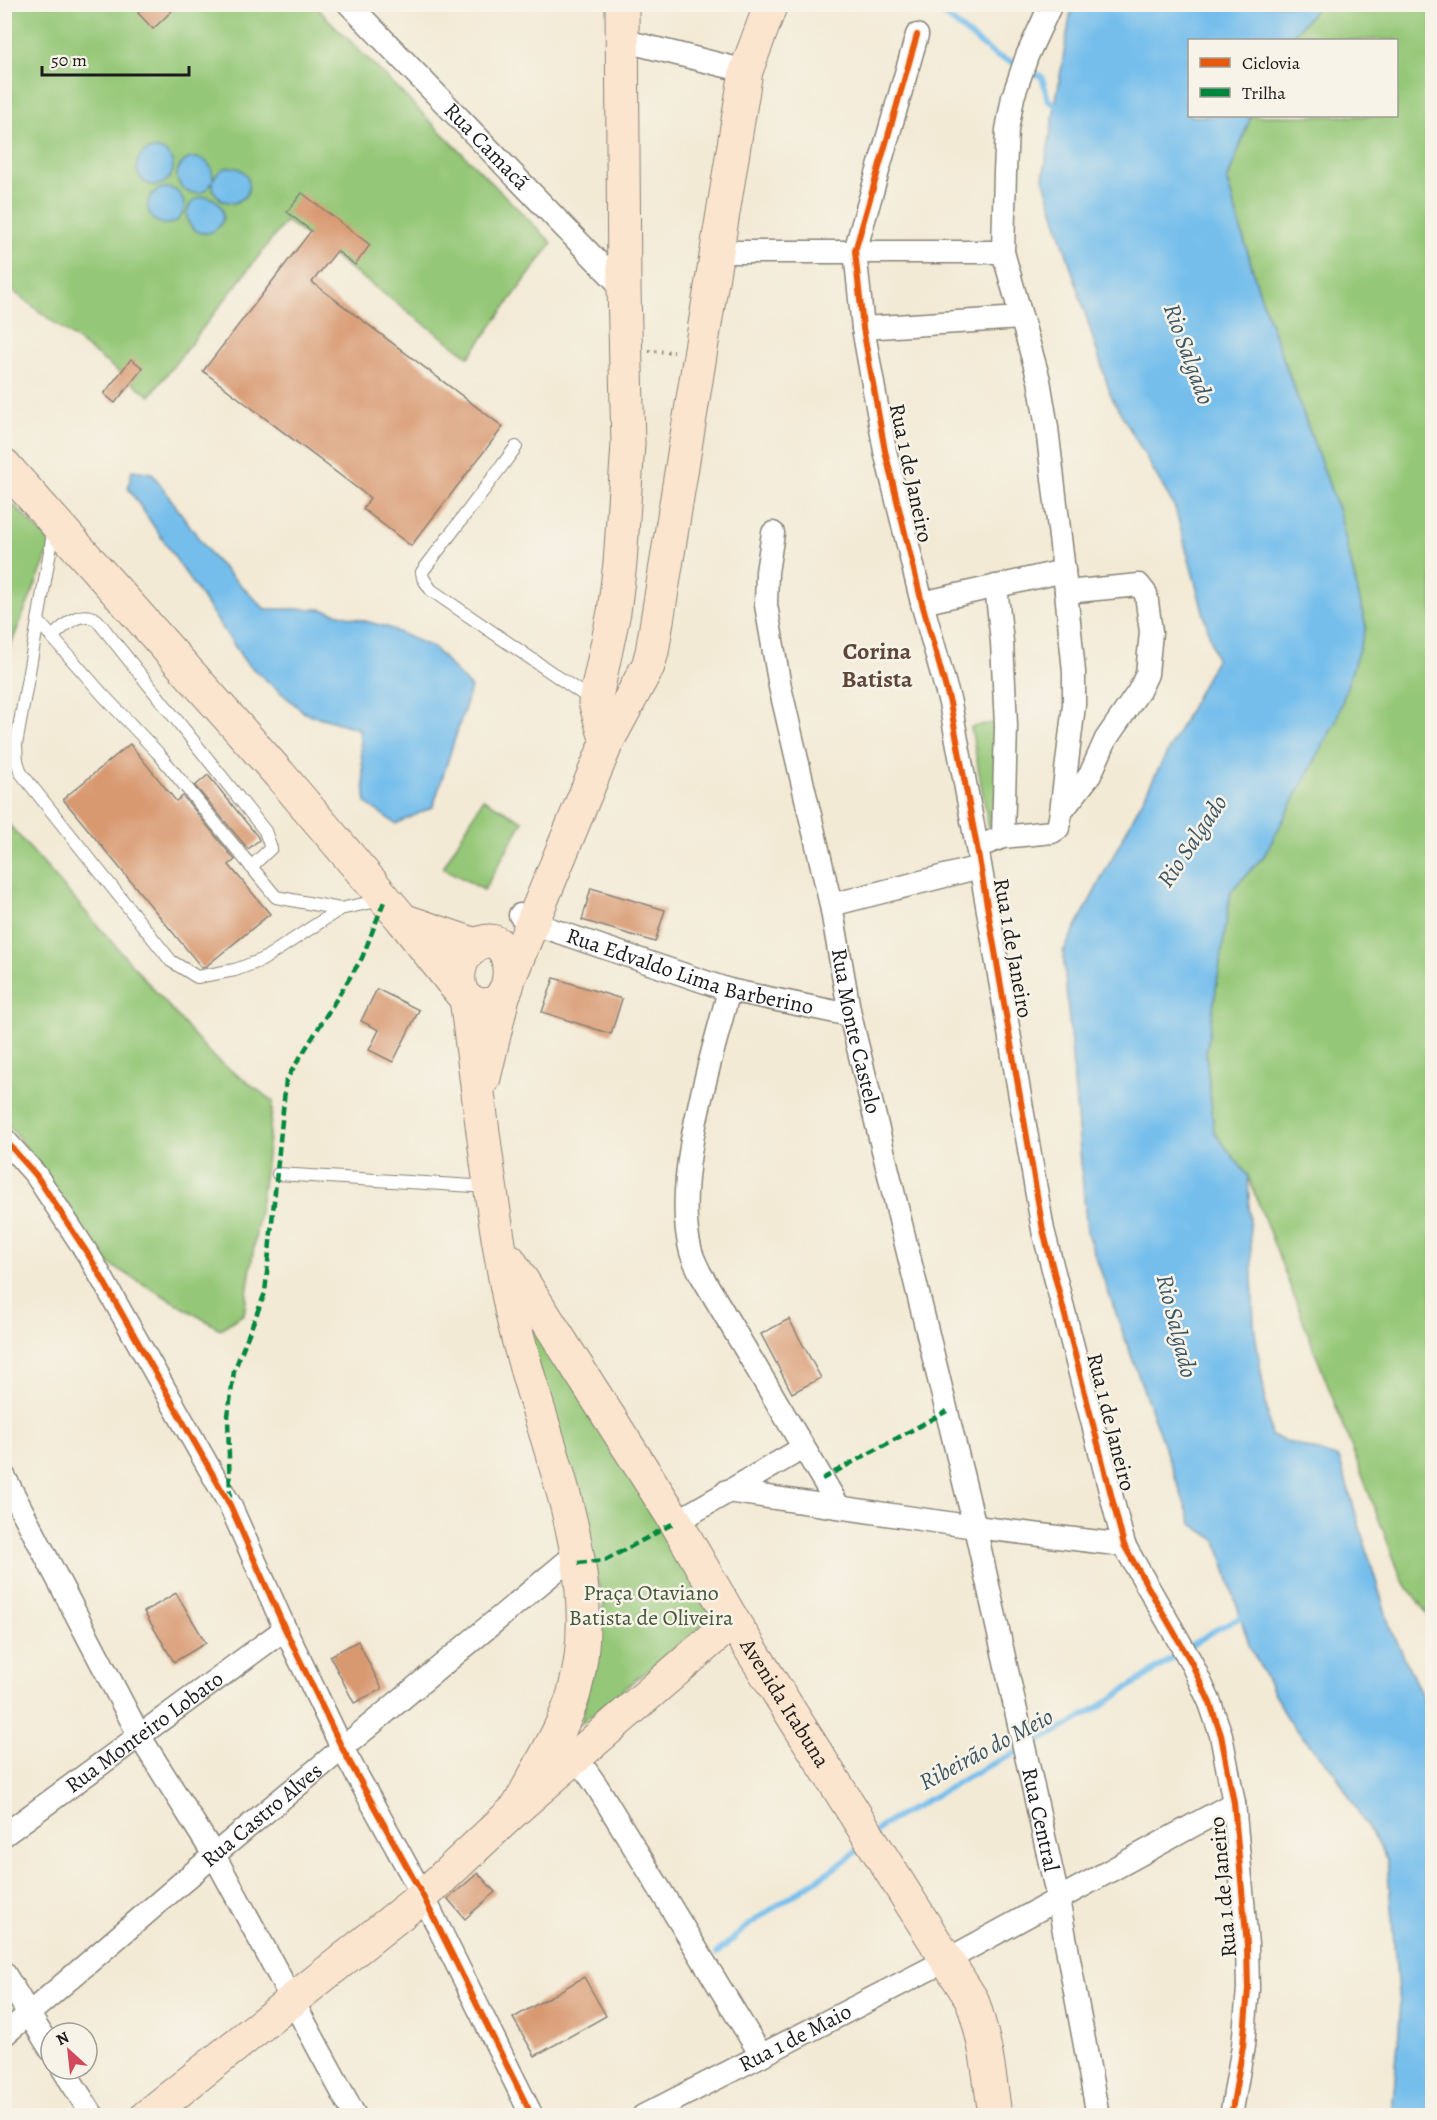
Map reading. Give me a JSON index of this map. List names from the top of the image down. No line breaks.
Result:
{"streets":{"main road":["Avenida Itabuna"],"street":["Rua Camacã","Rua 1 de Janeiro","Rua Edvaldo Lima Barberino","Rua Monte Castelo","Rua Monteiro Lobato","Rua Castro Alves","Rua Central","Rua 1 de Maio"]},"crossings":[["Rua 1 de Janeiro","Rua 1 de Maio"],["Rua Edvaldo Lima Barberino","Rua Monte Castelo"],["Rua Monte Castelo","Rua Central"],["Avenida Itabuna","Rua 1 de Maio"],["Rua Central","Rua 1 de Maio"]],"districts":["Corina Batista"],"water":["Rio Salgado","Ribeirão do Meio"],"parks":["Praça Otaviano Batista de Oliveira"],"legend":["Ciclovia","Trilha"],"scale_bar":"50 m","north":"top left"}
